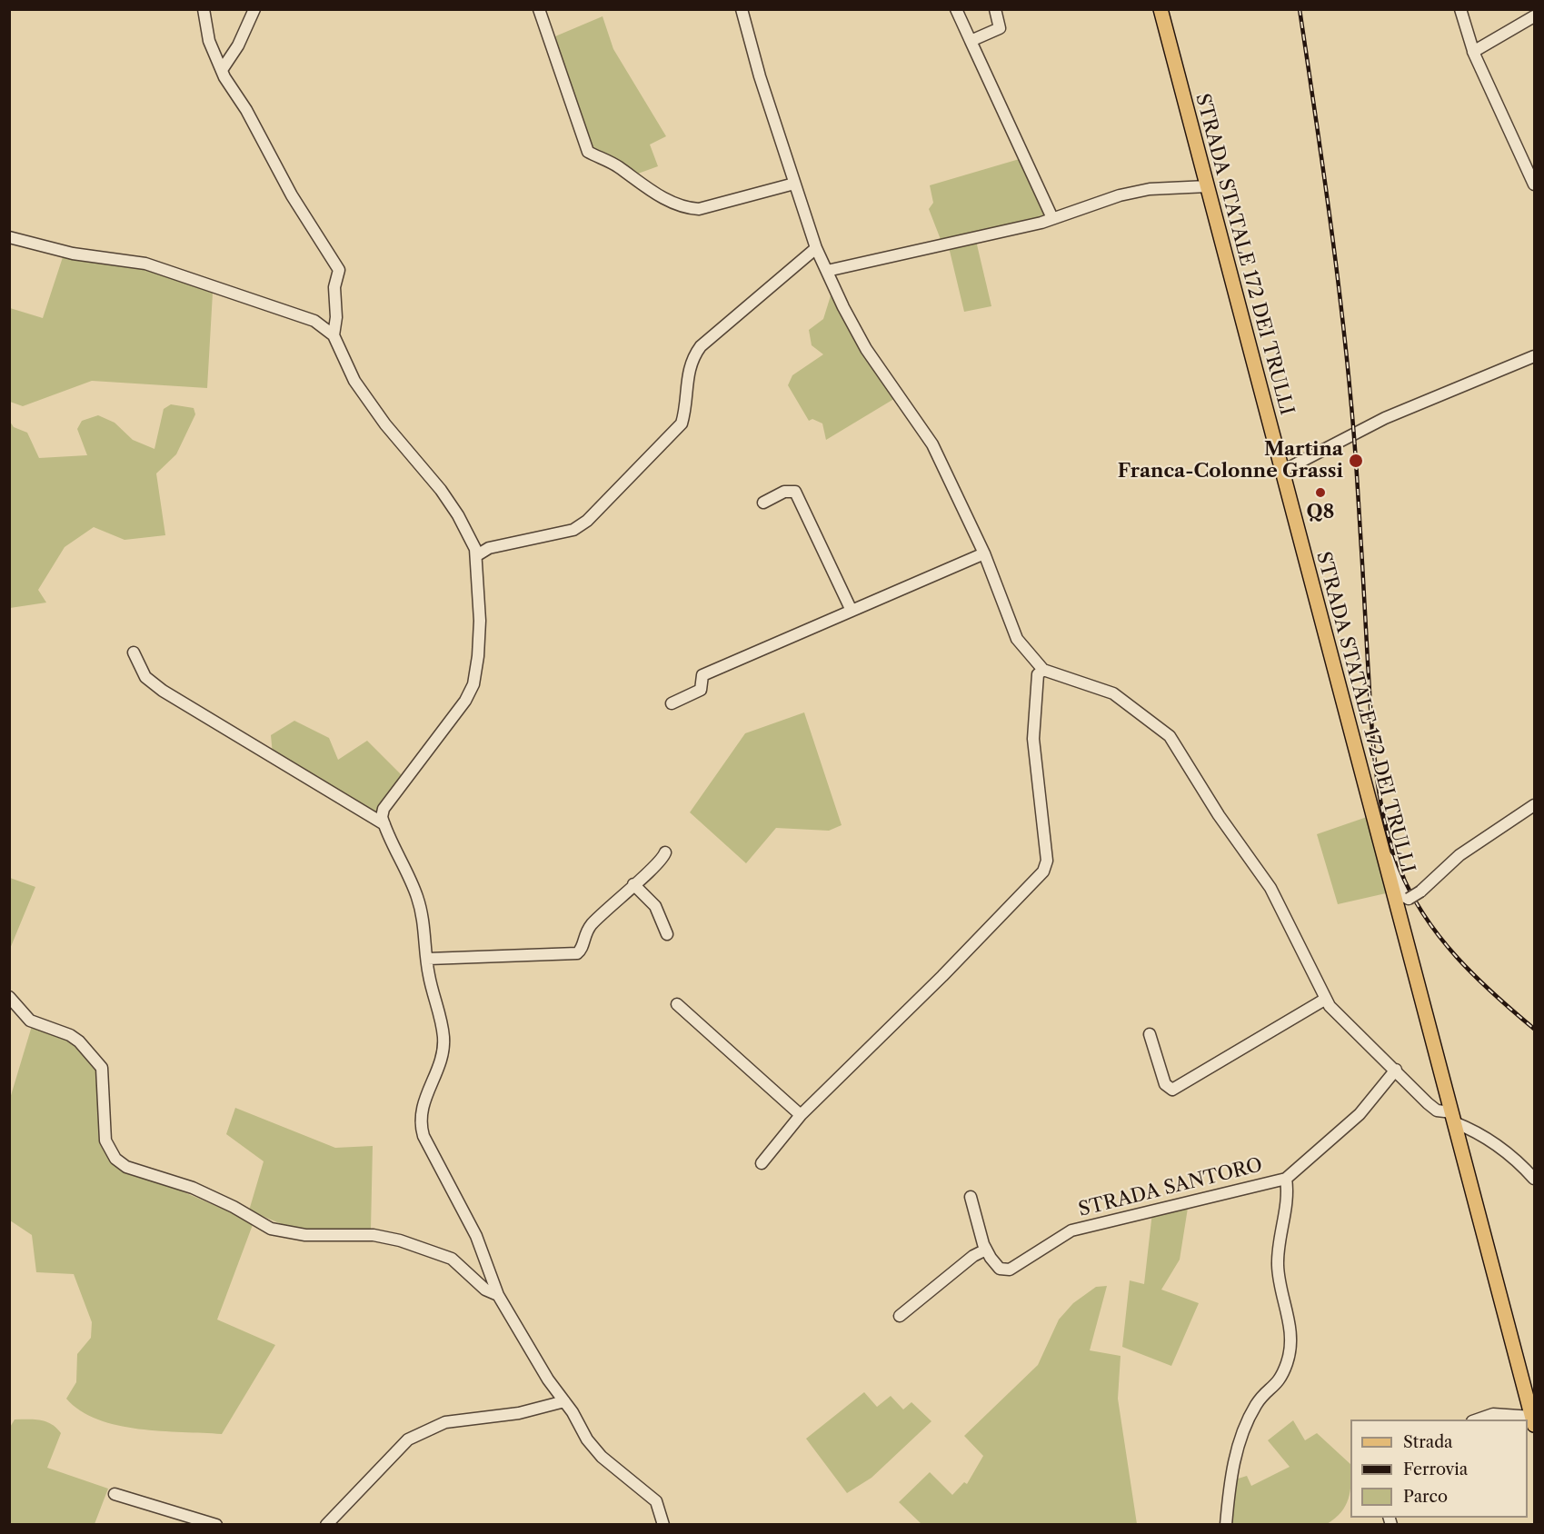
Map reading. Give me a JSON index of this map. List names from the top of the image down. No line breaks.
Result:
{"streets":{"main road":["STRADA STATALE 172 DEI TRULLI"],"street":["STRADA SANTORO"]},"places":["Martina Franca-Colonne Grassi","Q8"],"legend":["Strada","Ferrovia","Parco"]}
